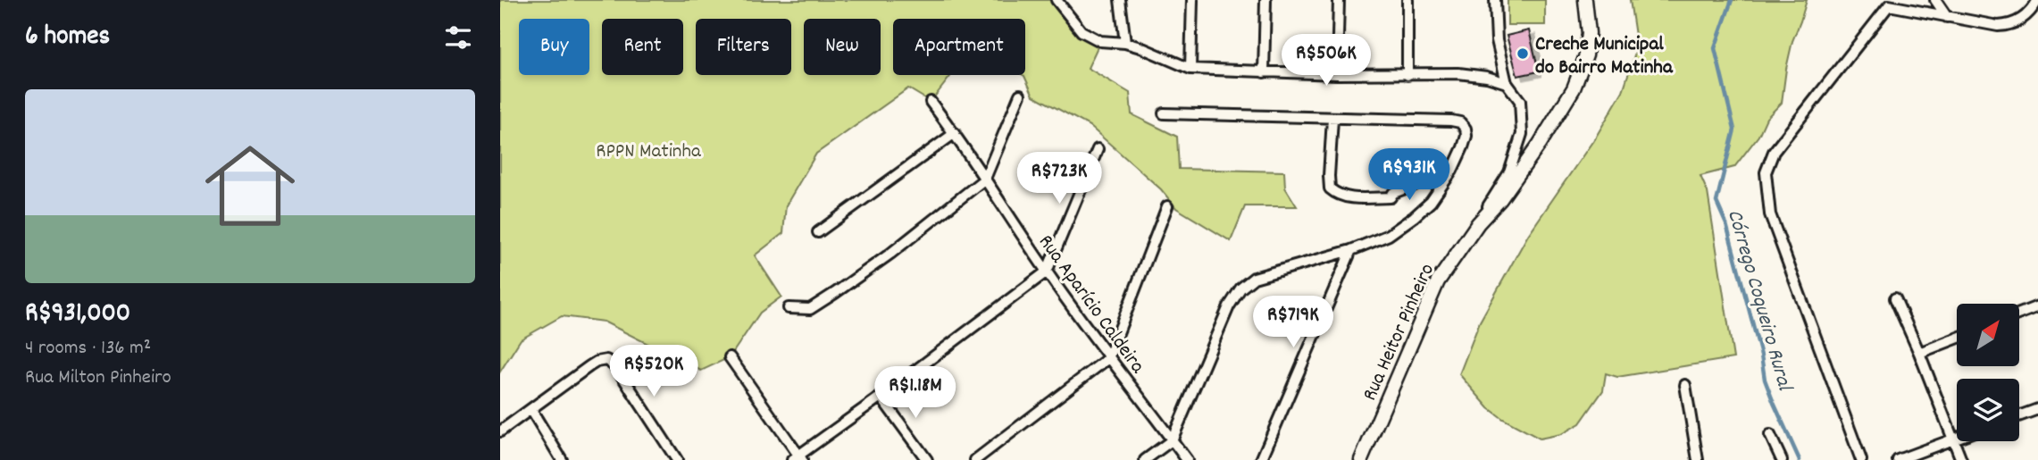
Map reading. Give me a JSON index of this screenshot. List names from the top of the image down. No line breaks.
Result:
{"streets":{"street":["Rua Aparício Caldeira","Rua Heitor Pinheiro"]},"water":["Córrego Coqueiro Rural"],"parks":["RPPN Matinha"],"places":["Creche Municipal do Bairro Matinha"],"north":"top right","page":{"heading":"6 homes","chip":["Buy","Rent","Filters","New","Apartment"],"price":["R$506K","R$931K","R$723K","R$719K","R$520K","R$1.18M"],"list":[{"name":"R$931,000","note":"4 rooms · 136 m² · Rua Milton Pinheiro"}]}}
